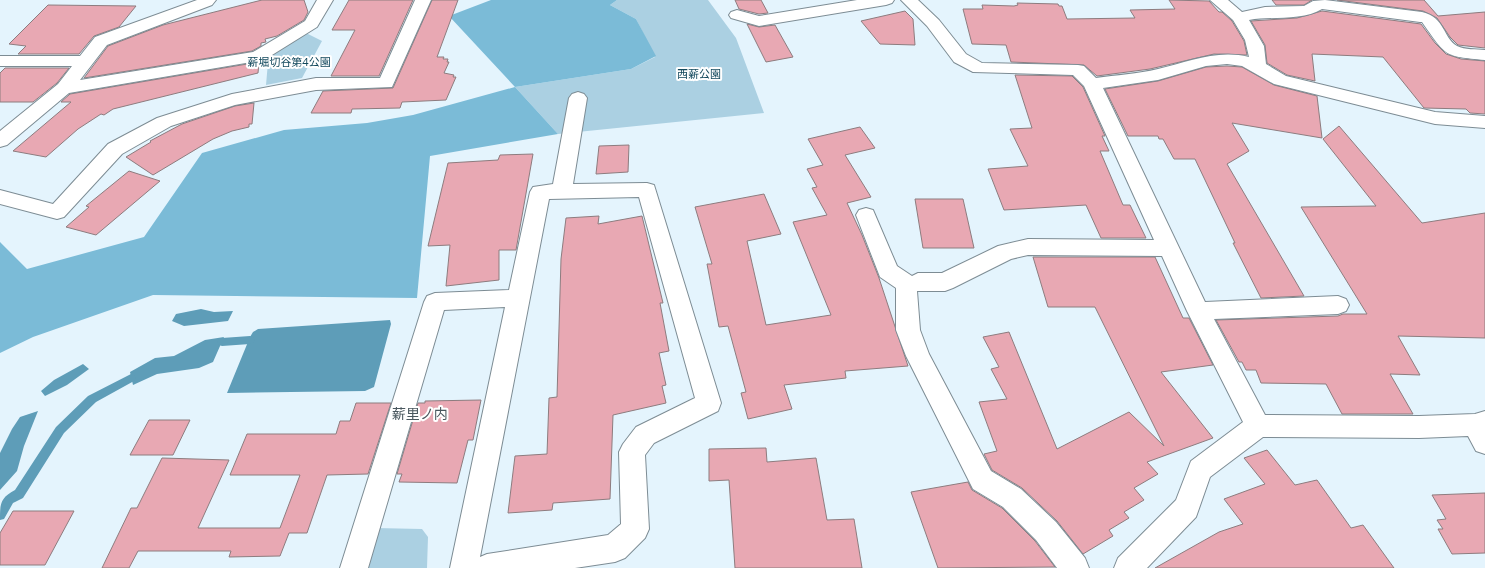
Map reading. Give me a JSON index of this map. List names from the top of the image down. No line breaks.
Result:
{"districts":["薪里ノ内"],"parks":["薪堀切谷第4公園","西薪公園"]}
